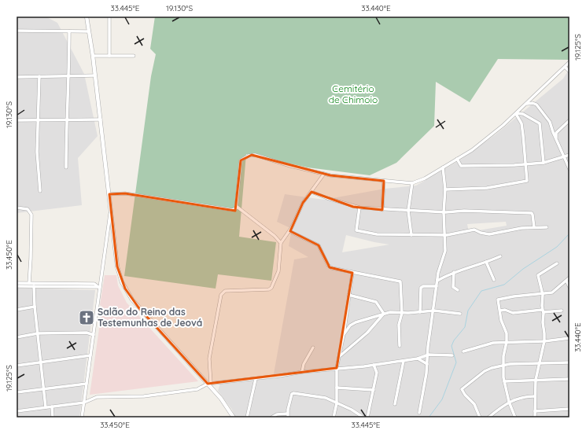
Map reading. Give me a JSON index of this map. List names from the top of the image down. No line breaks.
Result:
{"parks":["Cemitério de Chimoio"],"places":{"church":["Salão do Reino das Testemunhas de Jeová"]},"coordinates":["33.445°E","19.130°S","33.440°E","19.125°S","33.450°E"]}
